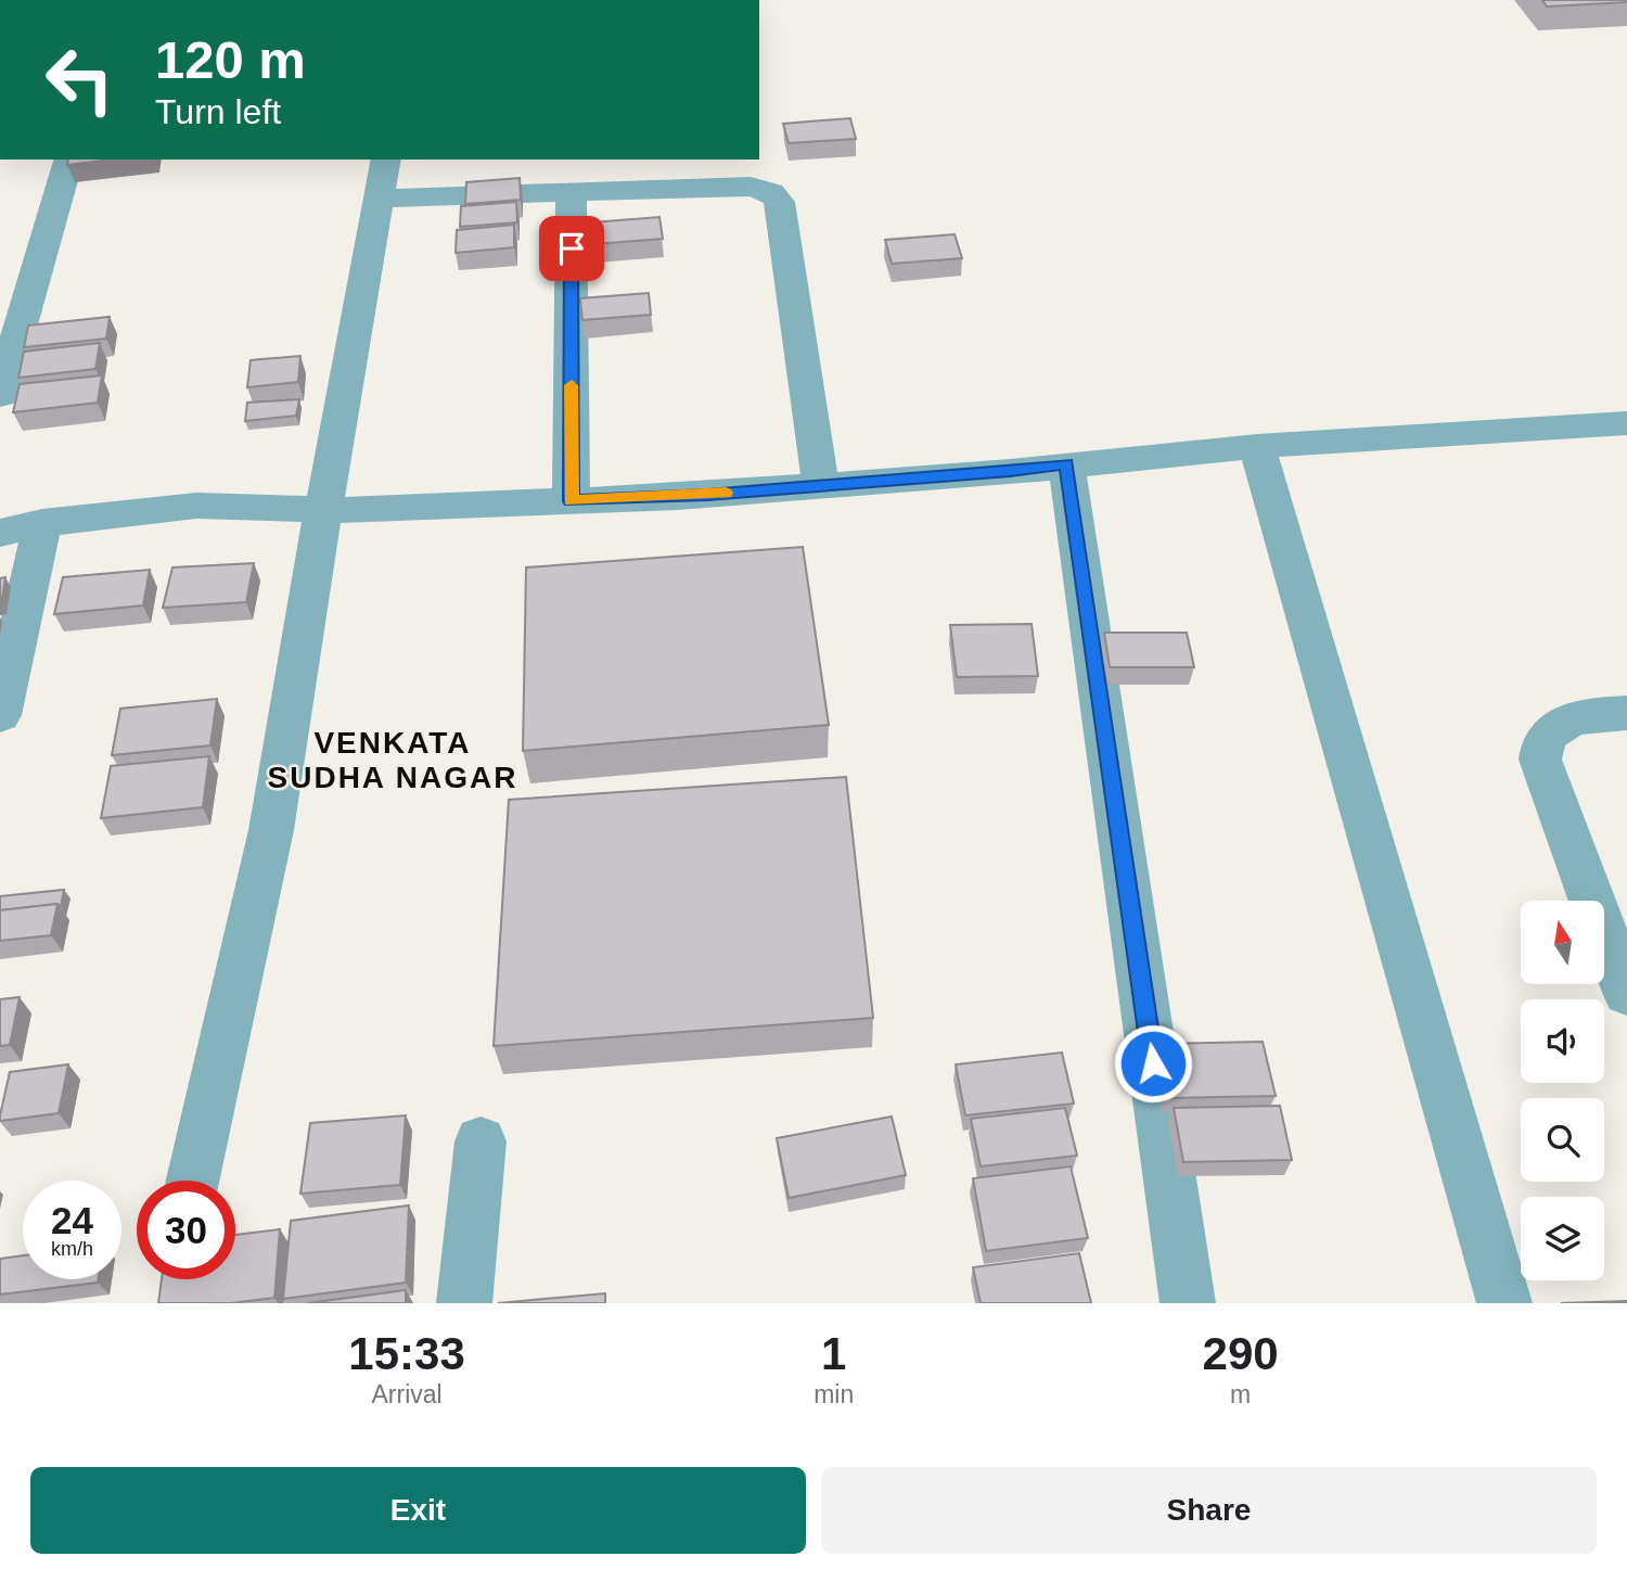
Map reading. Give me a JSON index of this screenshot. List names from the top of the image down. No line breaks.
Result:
{"districts":["VENKATA SUDHA NAGAR"],"north":"top","page":{"turn":["120 m","Turn left"],"speed":"24 km/h","limit":"30","eta":["15:33","Arrival","1","min","290","m"],"buttons":["Exit","Share"]}}
